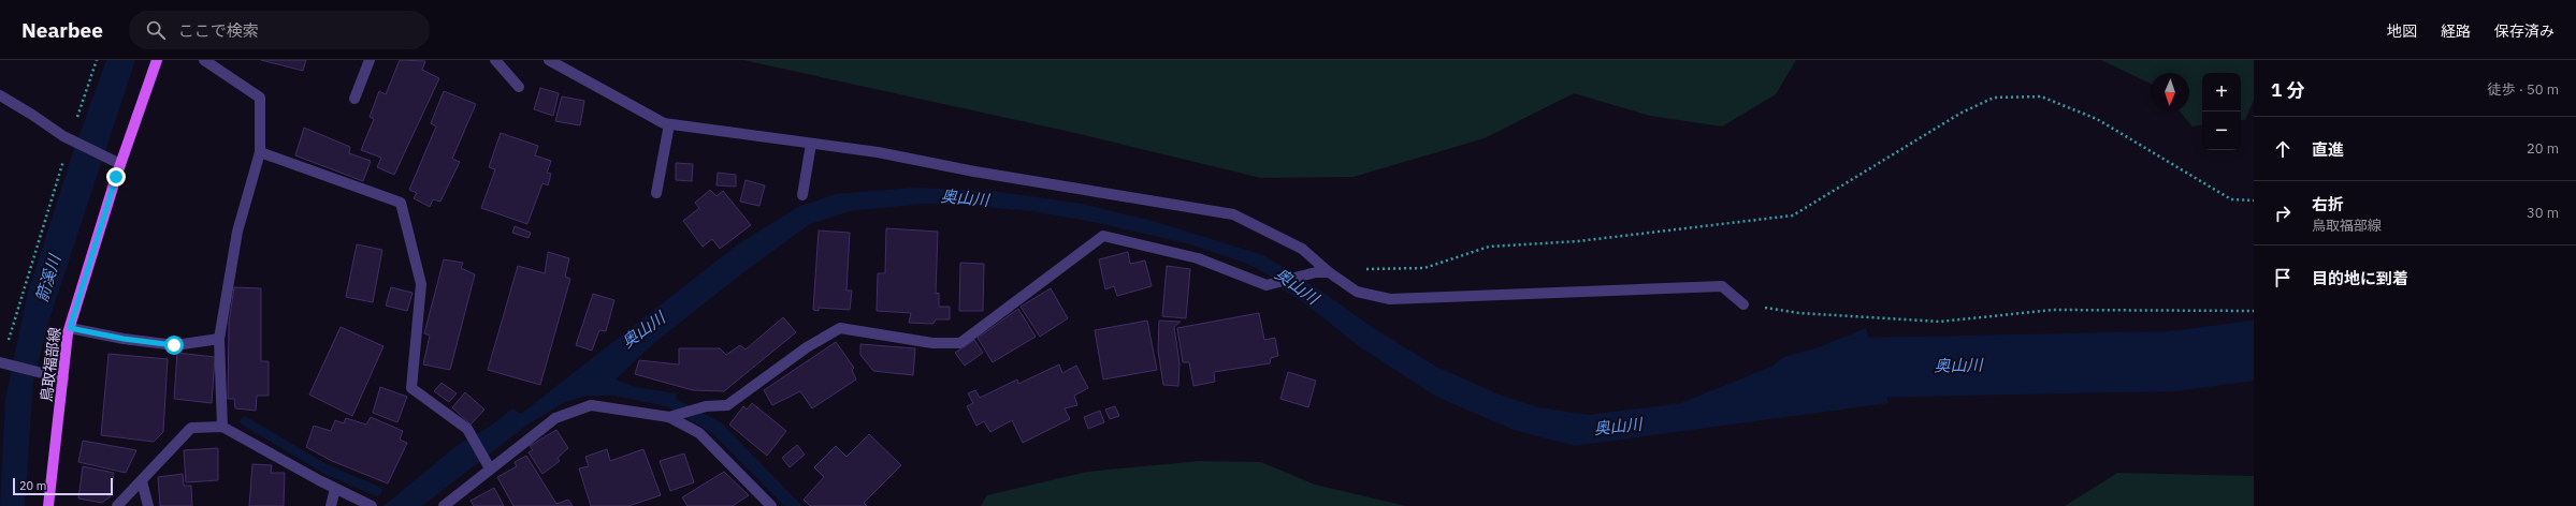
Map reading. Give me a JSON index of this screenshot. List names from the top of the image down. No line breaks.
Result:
{"streets":{"main road":["鳥取福部線"]},"water":["奥山川","箭溪川"],"scale_bar":"20 m","north":"bottom","page":{"header":"Nearbee","search":"ここで検索","nav":["地図","経路","保存済み"],"heading":["1 分","徒歩 · 50 m"],"map_buttons":["+","−"],"list":[["直進","20 m"],["右折","鳥取福部線","30 m"],"目的地に到着"],"scale":"20 m"}}
